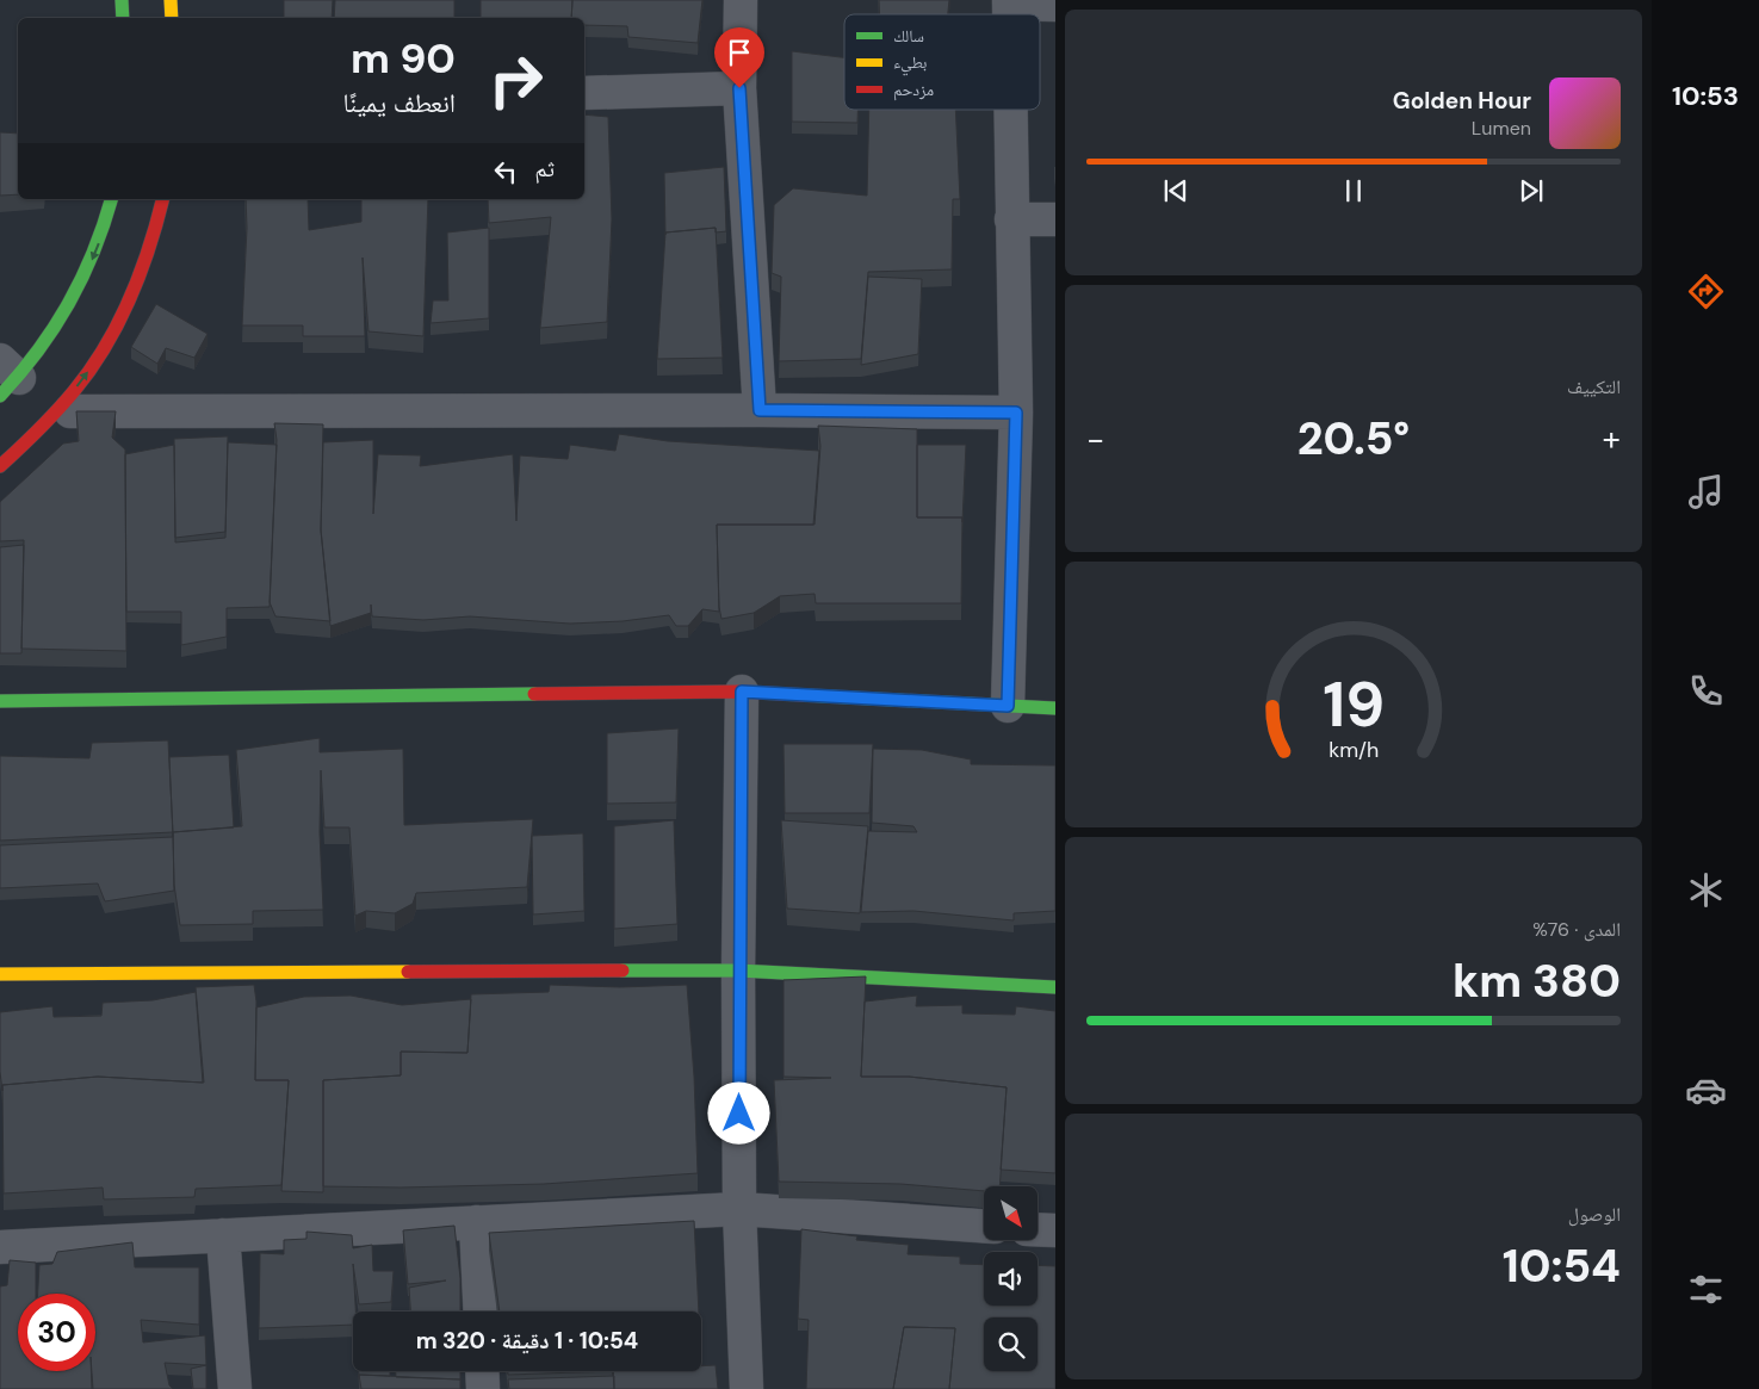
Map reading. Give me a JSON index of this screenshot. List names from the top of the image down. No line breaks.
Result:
{"legend":["سالك","بطيء","مزدحم"],"north":"bottom right","page":{"tabs":"10:53","turn":["90 m","انعطف يمينًا"],"song":["Golden Hour","Lumen"],"then":"ثم","tile":["التكييف",["المدى · 76%","380 km"],["الوصول","10:54"]],"heat":["−","20.5°","+"],"limit":"30","trip":"10:54 · 1 دقيقة · 320 m","gauge":["19","km/h"]}}
